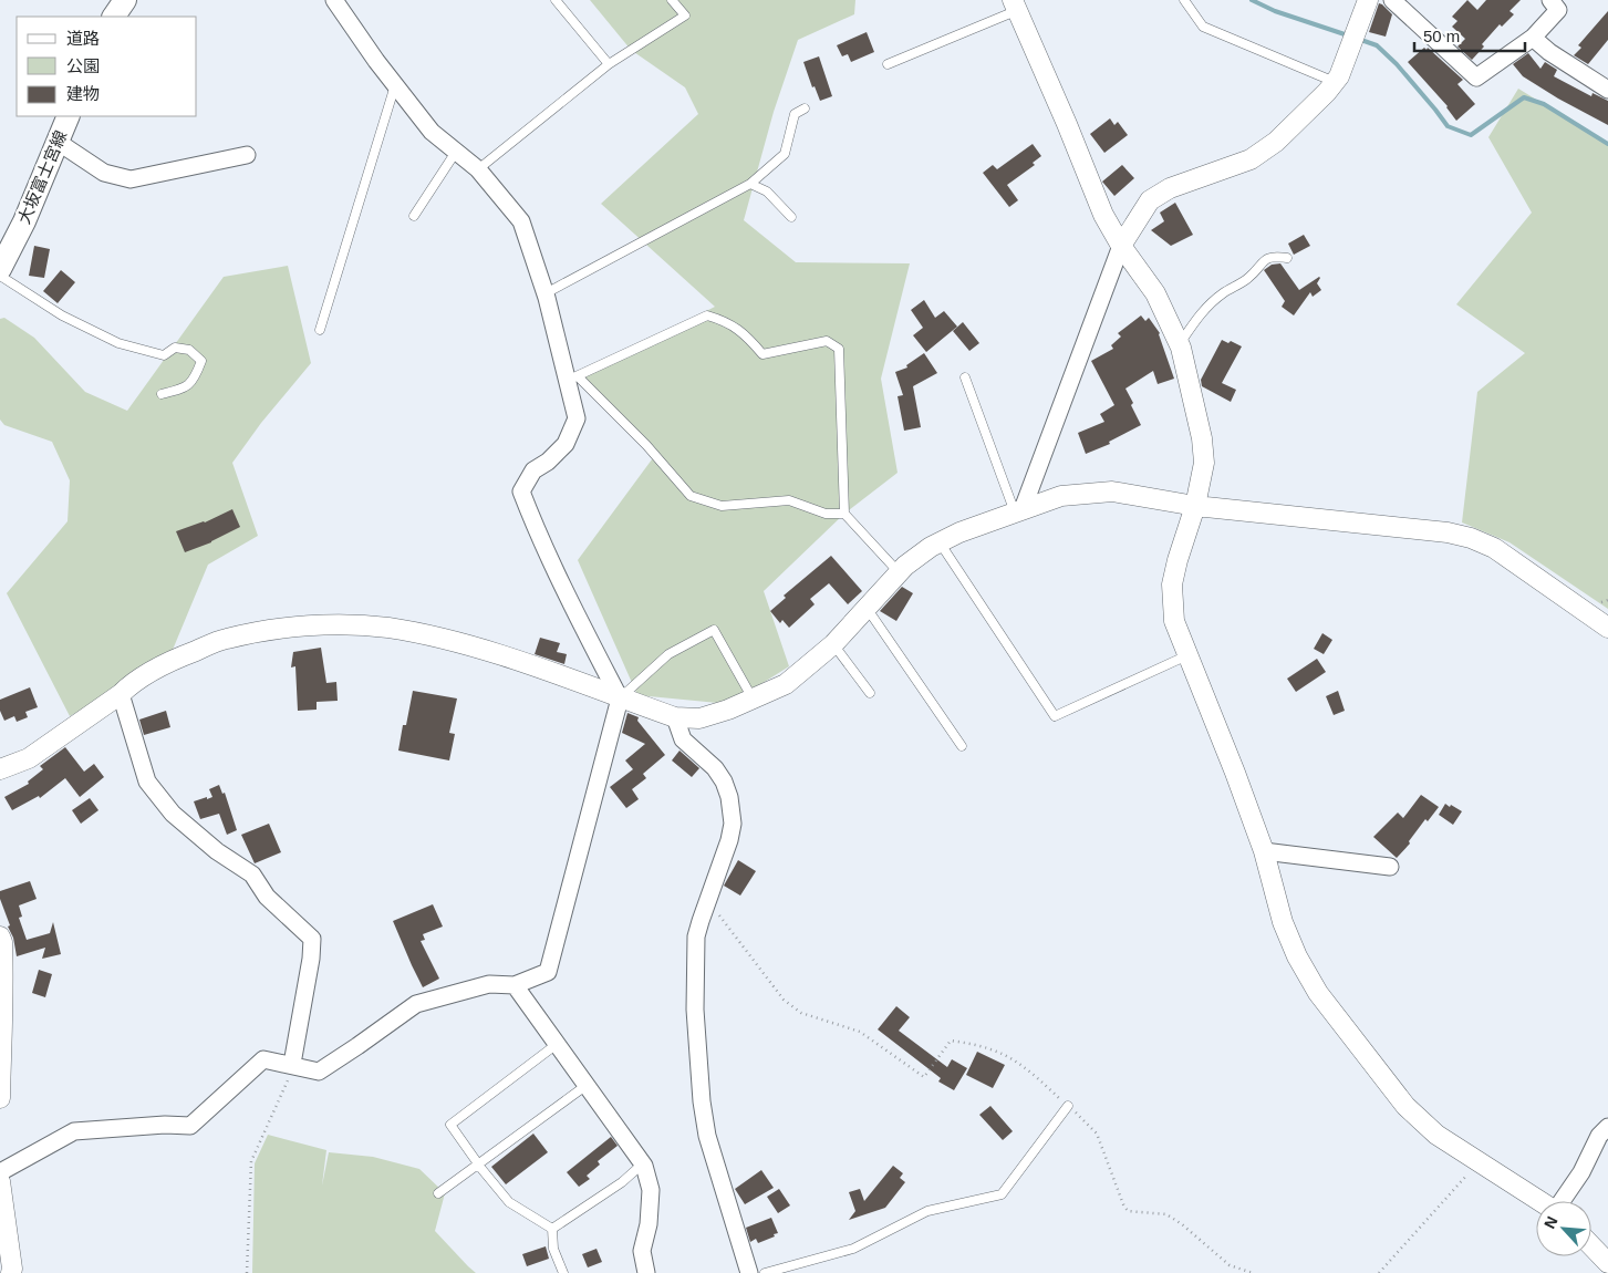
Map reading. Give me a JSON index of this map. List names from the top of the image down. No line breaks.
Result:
{"streets":{"main road":["大坂富士宮線"]},"legend":["道路","公園","建物"],"scale_bar":"50 m","north":"top left"}
